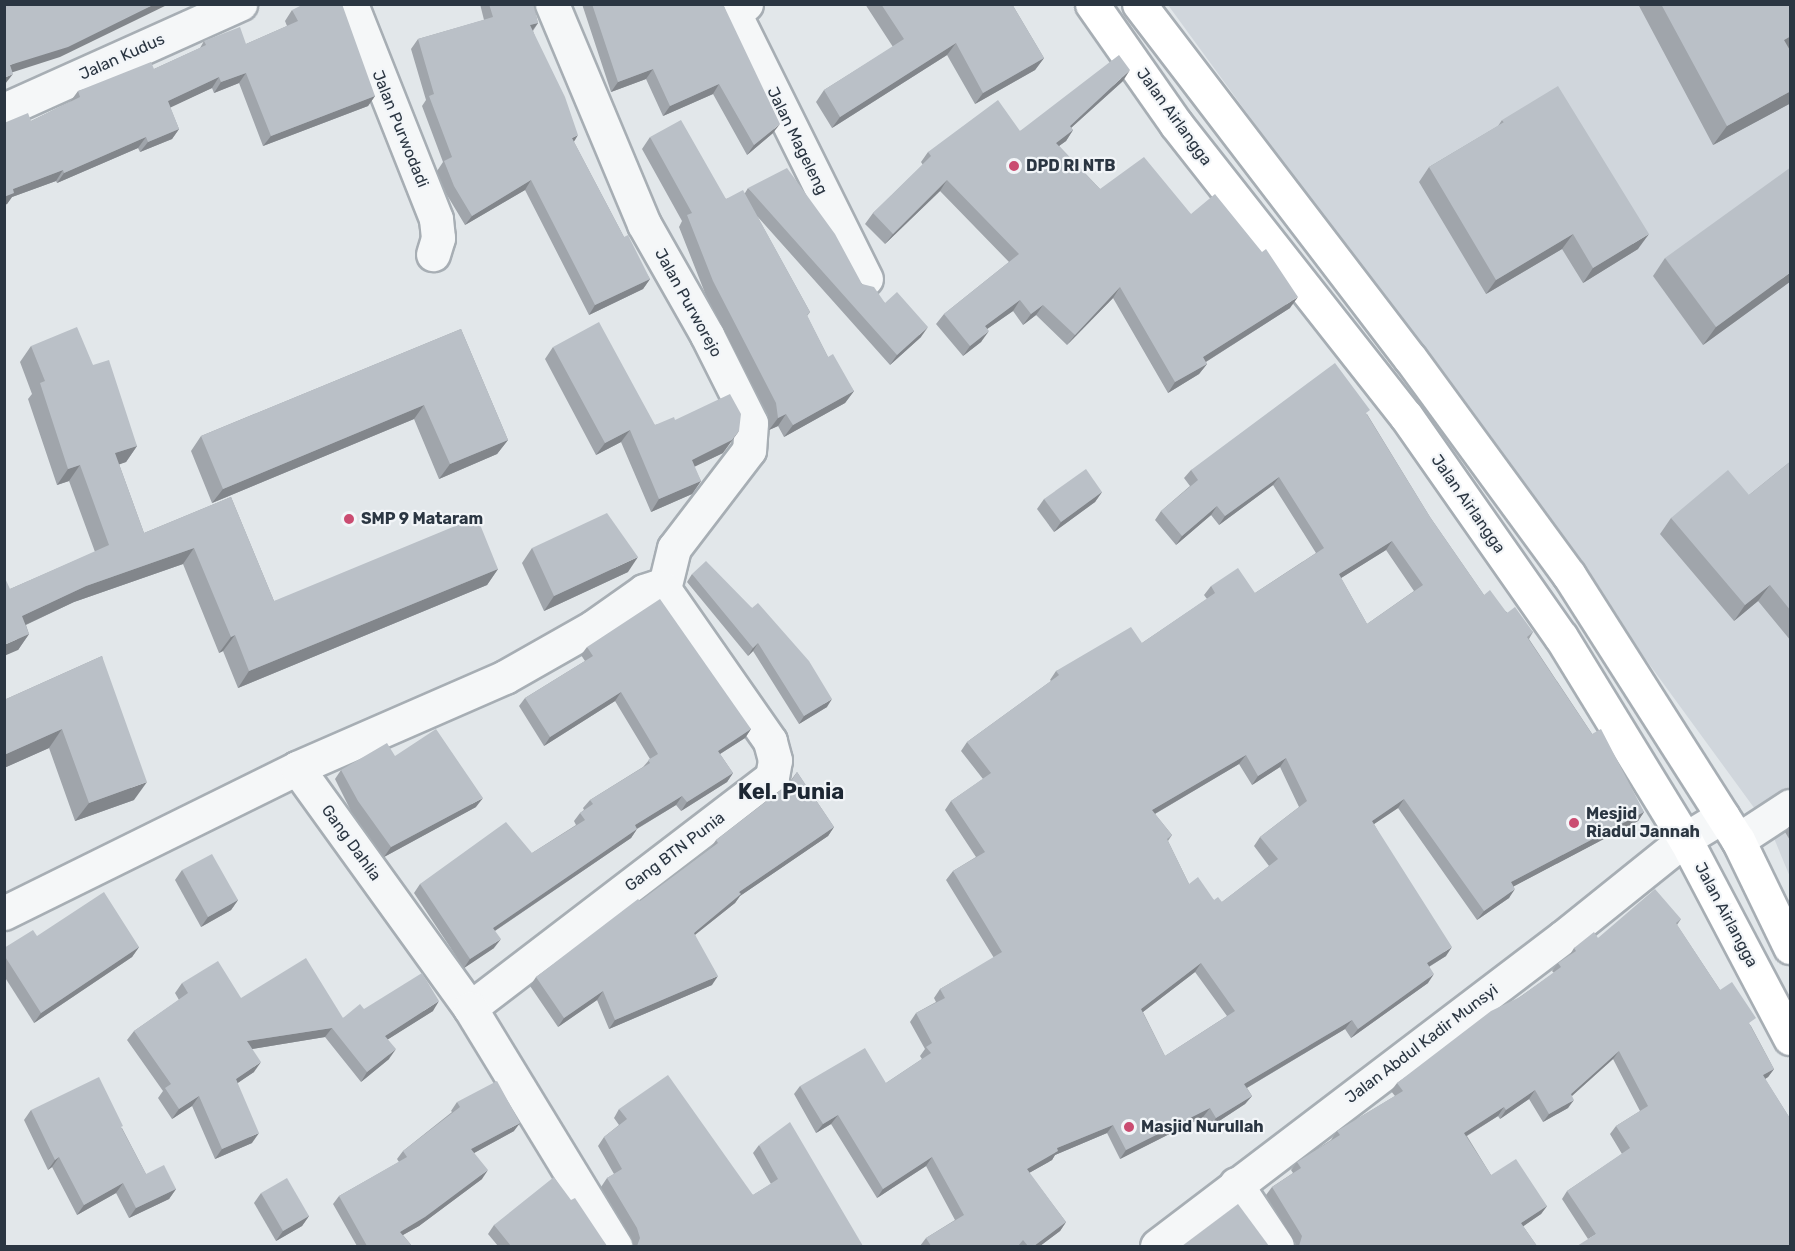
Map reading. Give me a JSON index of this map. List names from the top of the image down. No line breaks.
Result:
{"streets":{"main road":["Jalan Airlangga"],"street":["Jalan Kudus","Jalan Purwodadi","Jalan Mageleng","Jalan Purworejo","Gang Dahlia","Gang BTN Punia","Jalan Abdul Kadir Munsyi"]},"crossings":[["Jalan Airlangga","Jalan Abdul Kadir Munsyi"],["Jalan Purworejo","Gang BTN Punia"],["Gang Dahlia","Gang BTN Punia"]],"districts":["Kel. Punia"],"places":["DPD RI NTB","SMP 9 Mataram","Mesjid Riadul Jannah","Masjid Nurullah"]}
